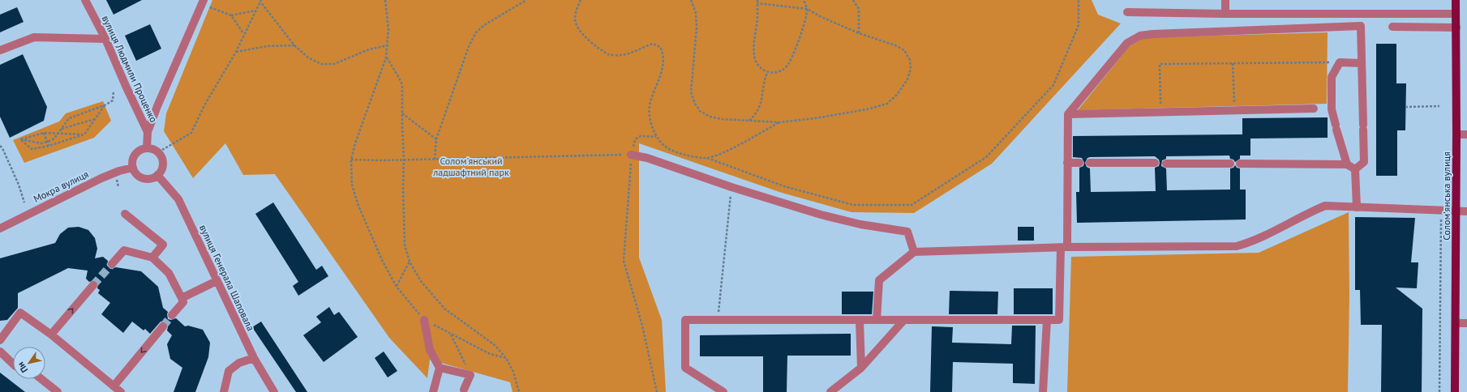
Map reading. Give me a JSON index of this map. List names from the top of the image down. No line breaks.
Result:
{"streets":{"main road":["Соломʼянська вулиця"],"street":["вулиця Людмили Проценко","Мокра вулиця","вулиця Генерала Шаповала"]},"crossings":[["вулиця Людмили Проценко","Мокра вулиця"],["вулиця Людмили Проценко","вулиця Генерала Шаповала"],["Мокра вулиця","вулиця Генерала Шаповала"]],"parks":["Солом'янський ладшафтний парк"],"north":"bottom left"}
